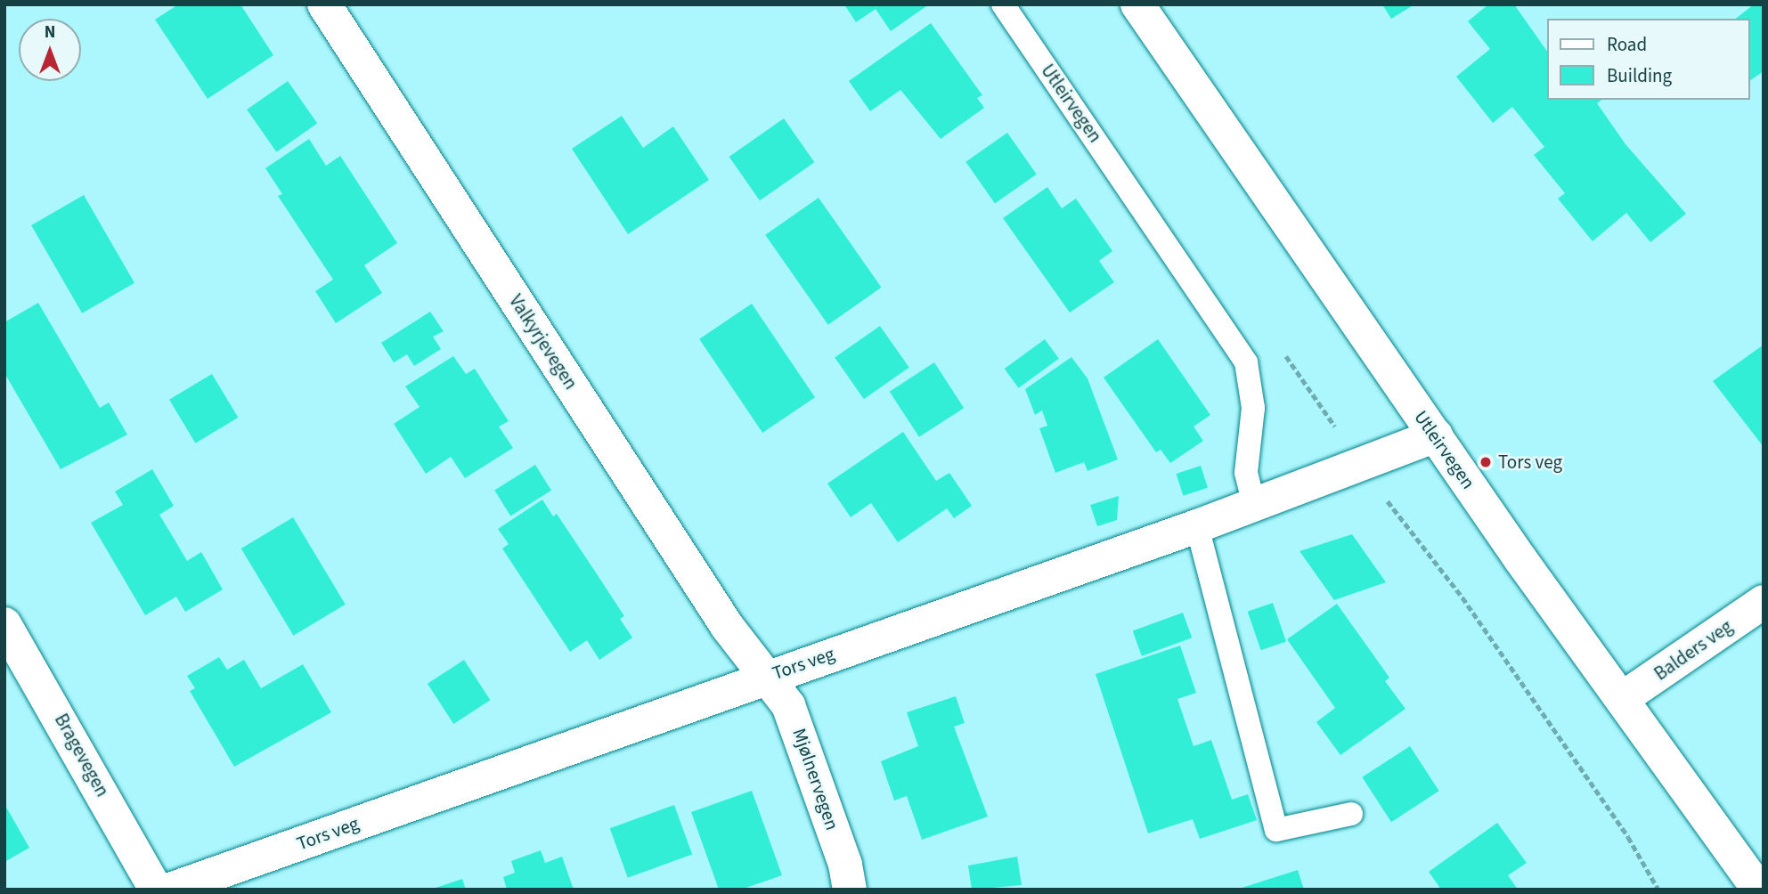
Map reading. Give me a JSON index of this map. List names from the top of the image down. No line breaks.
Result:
{"streets":{"street":["Utleirvegen","Valkyrjevegen","Balders veg","Tors veg","Bragevegen","Mjølnervegen"]},"crossings":[["Utleirvegen","Balders veg"],["Utleirvegen","Tors veg"],["Valkyrjevegen","Tors veg"],["Valkyrjevegen","Mjølnervegen"],["Tors veg","Mjølnervegen"]],"places":["Tors veg"],"legend":["Road","Building"],"north":"top"}
